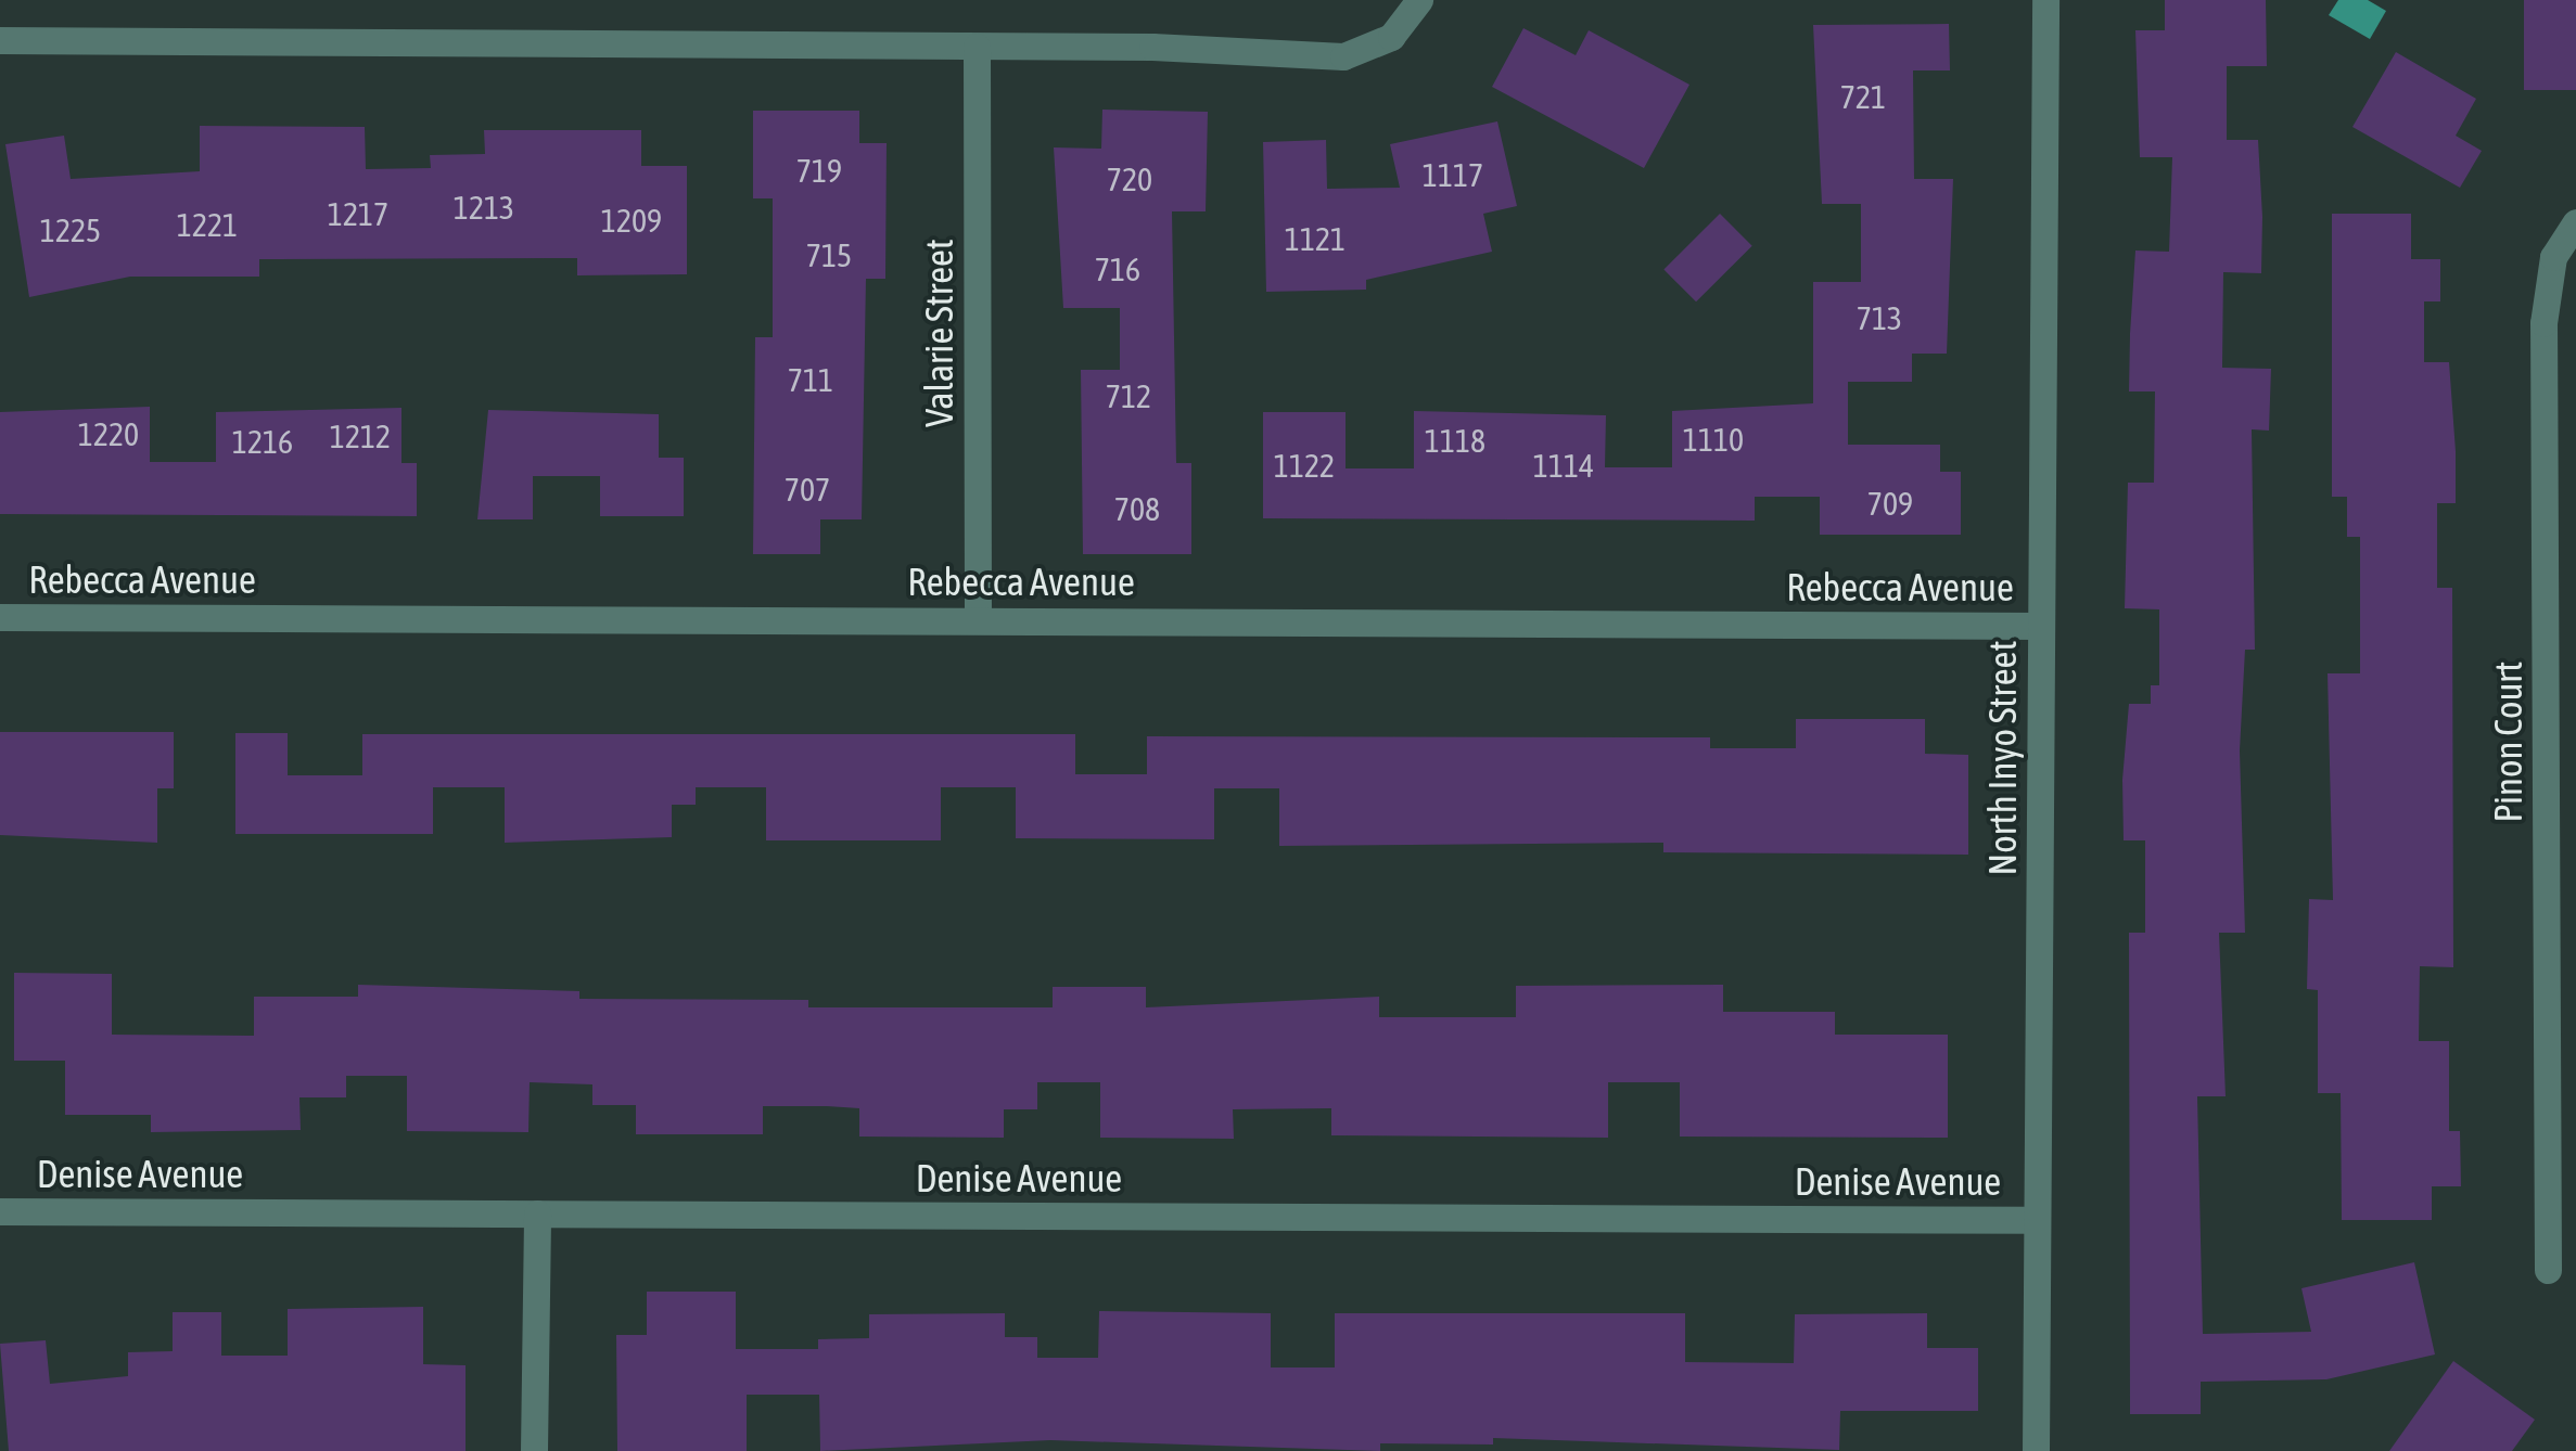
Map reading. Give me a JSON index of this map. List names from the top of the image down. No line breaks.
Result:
{"streets":{"street":["Valarie Street","Rebecca Avenue","Pinon Court","North Inyo Street","Denise Avenue"]},"crossings":[["Valarie Street","Rebecca Avenue"],["Rebecca Avenue","North Inyo Street"],["North Inyo Street","Denise Avenue"]],"house_numbers":["721","719","1117","720","1213","1217","1209","1221","1225","1121","715","716","713","711","712","1220","1212","1110","1118","1216","1122","1114","707","709","708"]}
